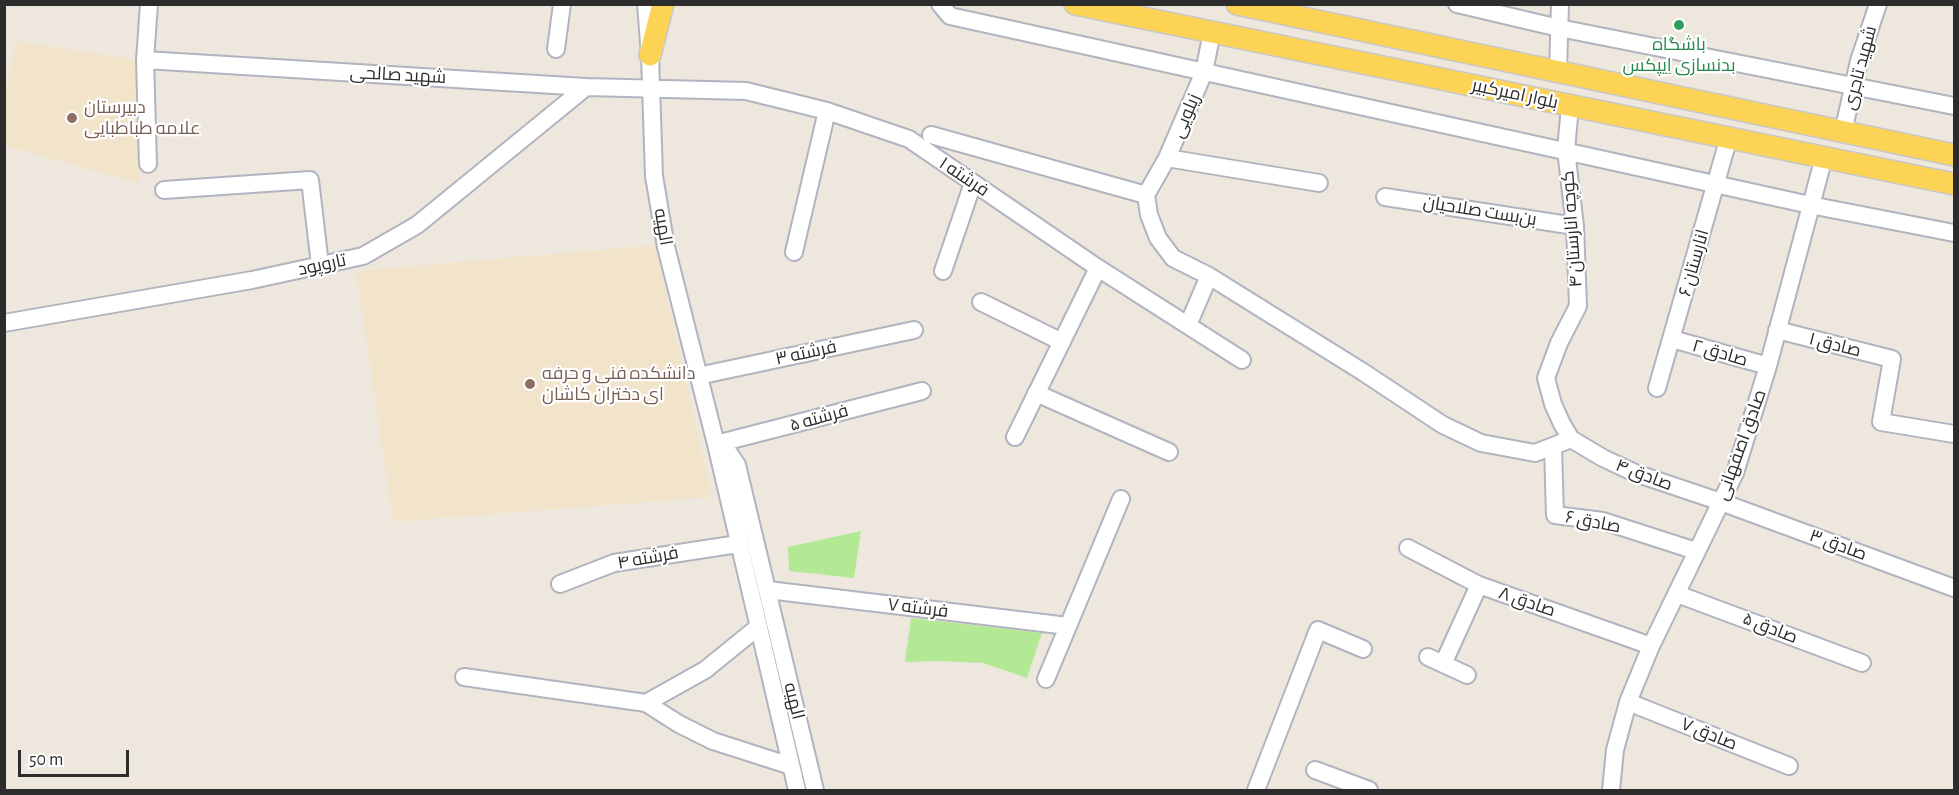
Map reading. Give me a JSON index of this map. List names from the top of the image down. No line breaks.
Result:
{"streets":{"main road":["بلوار امیرکبیر"],"street":["شهید تاجری","شهید صالحی","زیلویی","فرشته ۱","بن‌بست صلاحیان","الهیه","کوچه انارستان ۴","انارستان ۶","تاروپود","صادق ۱","فرشته ۳","صادق ۲","فرشته ۵","صادق اصفهانی","صادق ۴","صادق ۶","صادق ۳","فرشته ۴","صادق ۸","فرشته ۷","صادق ۵","صادق ۷"]},"crossings":[["شهید تاجری","بلوار امیرکبیر"],["شهید صالحی","فرشته ۱"],["شهید صالحی","الهیه"],["شهید صالحی","تاروپود"],["بلوار امیرکبیر","زیلویی"],["بلوار امیرکبیر","کوچه انارستان ۴"],["بلوار امیرکبیر","انارستان ۶"],["بلوار امیرکبیر","صادق اصفهانی"],["فرشته ۱","الهیه"],["بن‌بست صلاحیان","کوچه انارستان ۴"],["الهیه","فرشته ۳"],["الهیه","فرشته ۵"],["الهیه","فرشته ۴"],["الهیه","فرشته ۷"],["کوچه انارستان ۴","صادق ۴"],["انارستان ۶","صادق ۲"],["صادق ۱","صادق اصفهانی"],["صادق ۲","صادق اصفهانی"],["صادق اصفهانی","صادق ۴"],["صادق اصفهانی","صادق ۶"],["صادق اصفهانی","صادق ۳"],["صادق اصفهانی","صادق ۸"],["صادق اصفهانی","صادق ۵"],["صادق اصفهانی","صادق ۷"],["صادق ۴","صادق ۳"]],"places":["باشگاه بدنسازی اِیپکس","دبیرستان علامه طباطبایی","دانشکده فنی و حرفه ای دختران کاشان"],"scale_bar":"50 m"}
